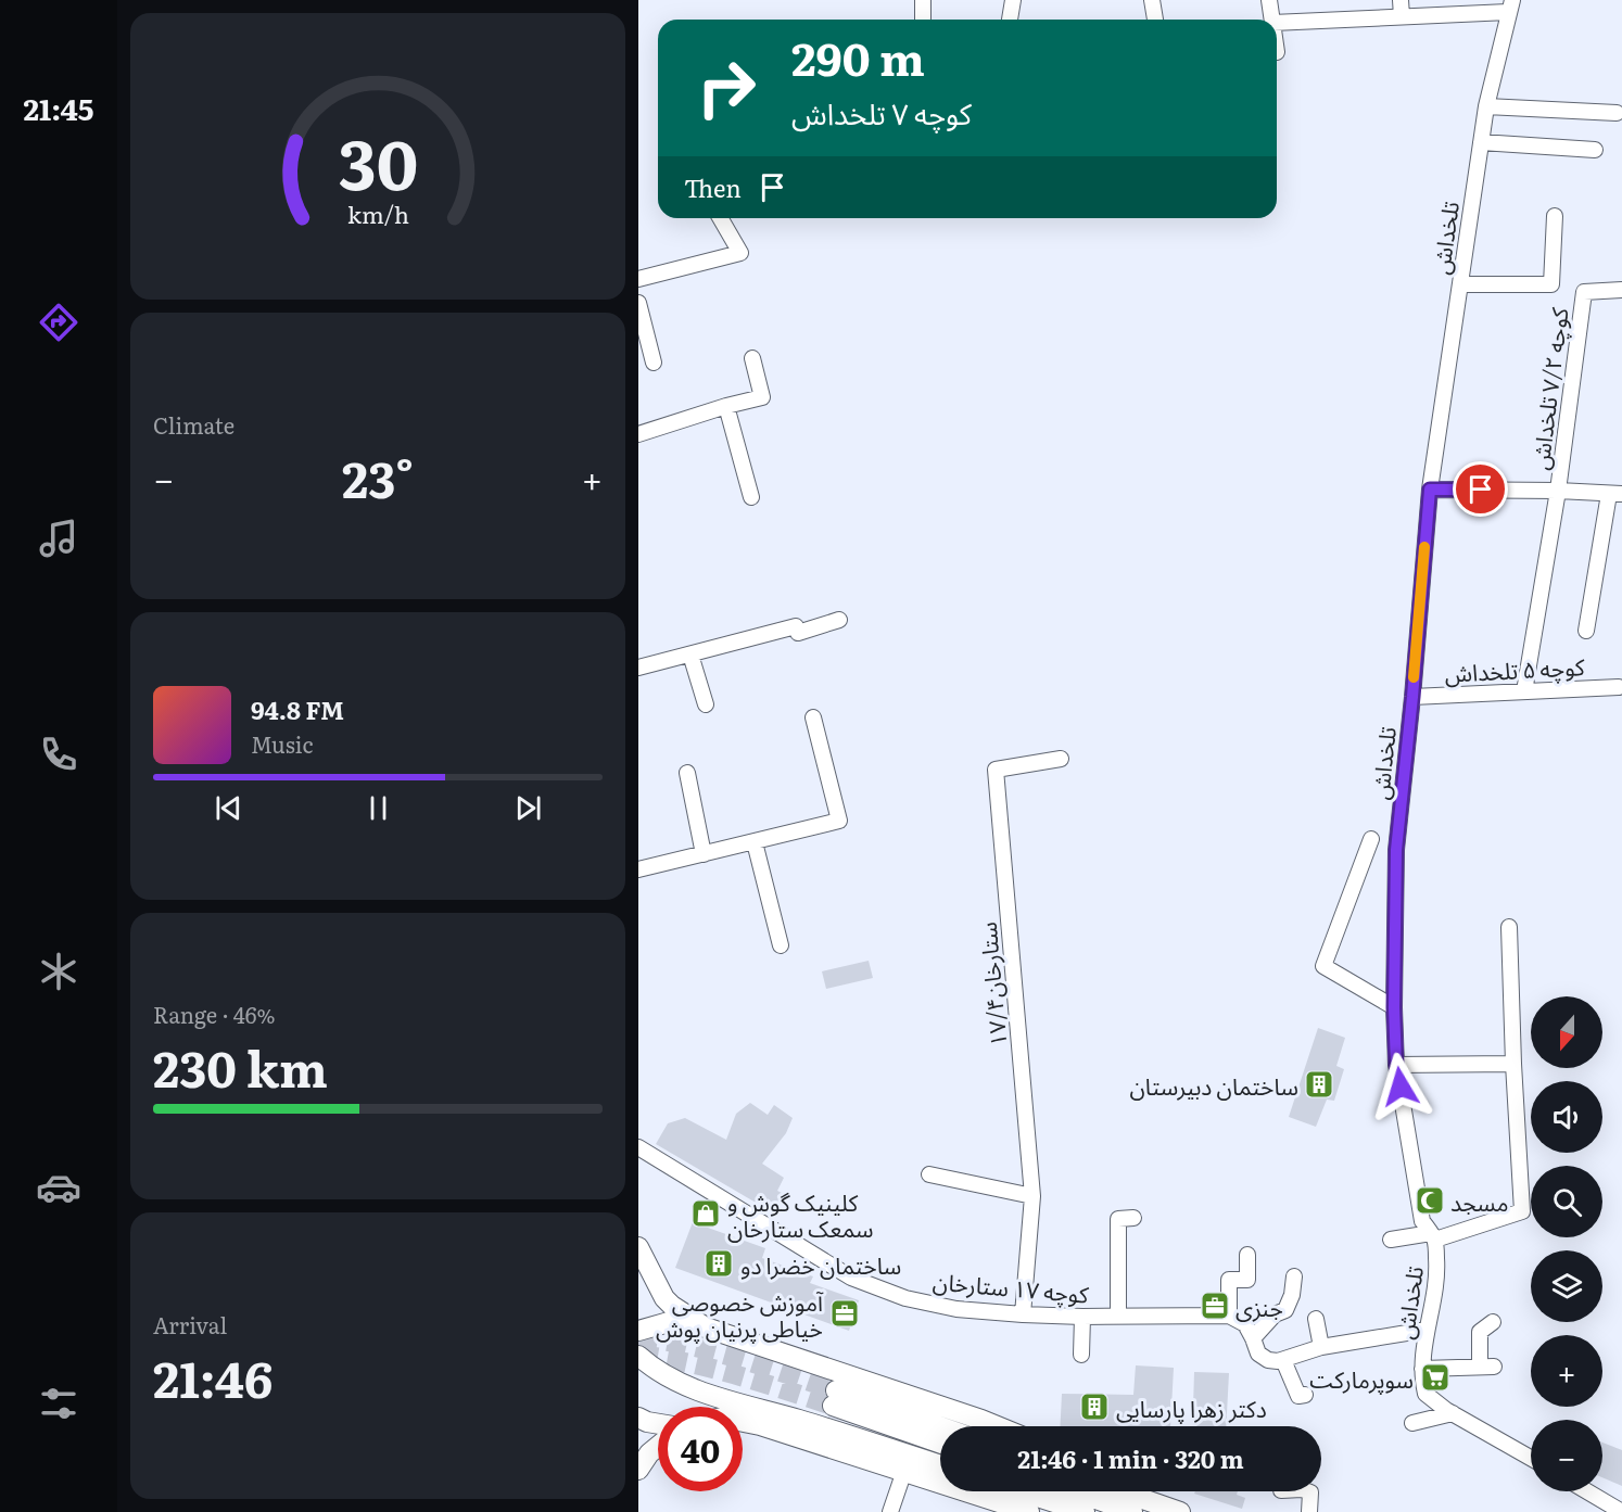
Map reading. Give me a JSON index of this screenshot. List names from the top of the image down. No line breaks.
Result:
{"streets":{"street":["تلخداش","کوچه ۷/۲ تلخداش","کوچه ۵ تلخداش","ستارخان۱۷/۴","کوچه ۱۷ ستارخان"]},"crossings":[["تلخداش","کوچه ۵ تلخداش"],["ستارخان۱۷/۴","کوچه ۱۷ ستارخان"]],"places":{"building":["ساختمان دبیرستان","ساختمان خضرا دو","دکتر زهرا پارسایی"],"mosque":["مسجد"],"shop":["کلینیک گوش و سمعک ستارخان"],"office":["جنزی","آموزش خصوصی خیاطی پرنیان پوش"],"supermarket":["سوپرمارکت"]},"north":"bottom","page":{"tabs":"21:45","turn":["290 m","کوچه ۷ تلخداش"],"then":"Then","tile":["Climate",["Range · 46%","230 km"],["Arrival","21:46"]],"heat":["−","23°","+"],"song":["94.8 FM","Music"],"map_buttons":["+","−"],"limit":"40","trip":"21:46 · 1 min · 320 m","gauge":["30","km/h"]}}
